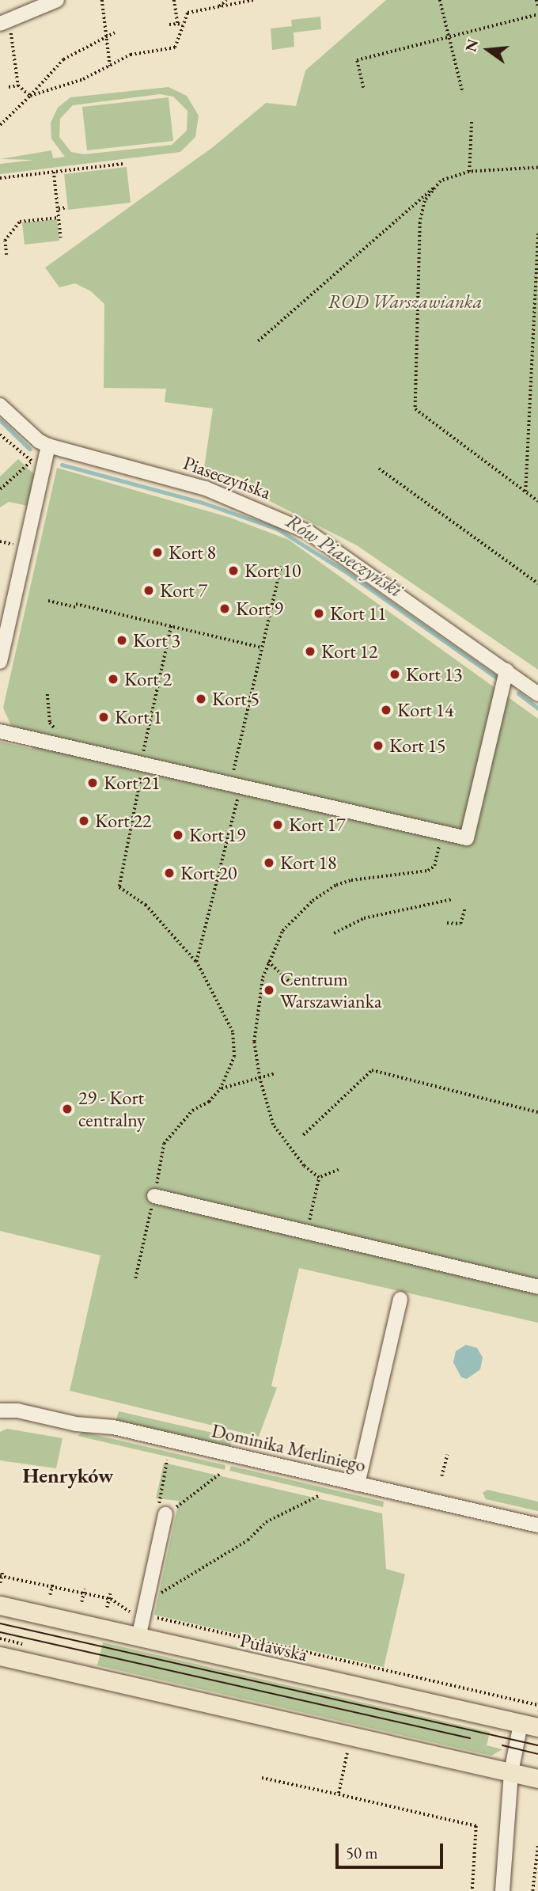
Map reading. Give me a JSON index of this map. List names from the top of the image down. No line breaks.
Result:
{"streets":{"main road":["Puławska"],"street":["Piaseczyńska","Dominika Merliniego"]},"districts":["Henryków"],"water":["Rów Piaseczyński"],"parks":["ROD Warszawianka"],"places":["Kort 8","Kort 10","Kort 7","Kort 9","Kort 11","Kort 3","Kort 12","Kort 13","Kort 2","Kort 5","Kort 14","Kort 1","Kort 15","Kort 21","Kort 22","Kort 17","Kort 19","Kort 18","Kort 20","Centrum Warszawianka","29 - Kort centralny"],"scale_bar":"50 m","north":"left"}
